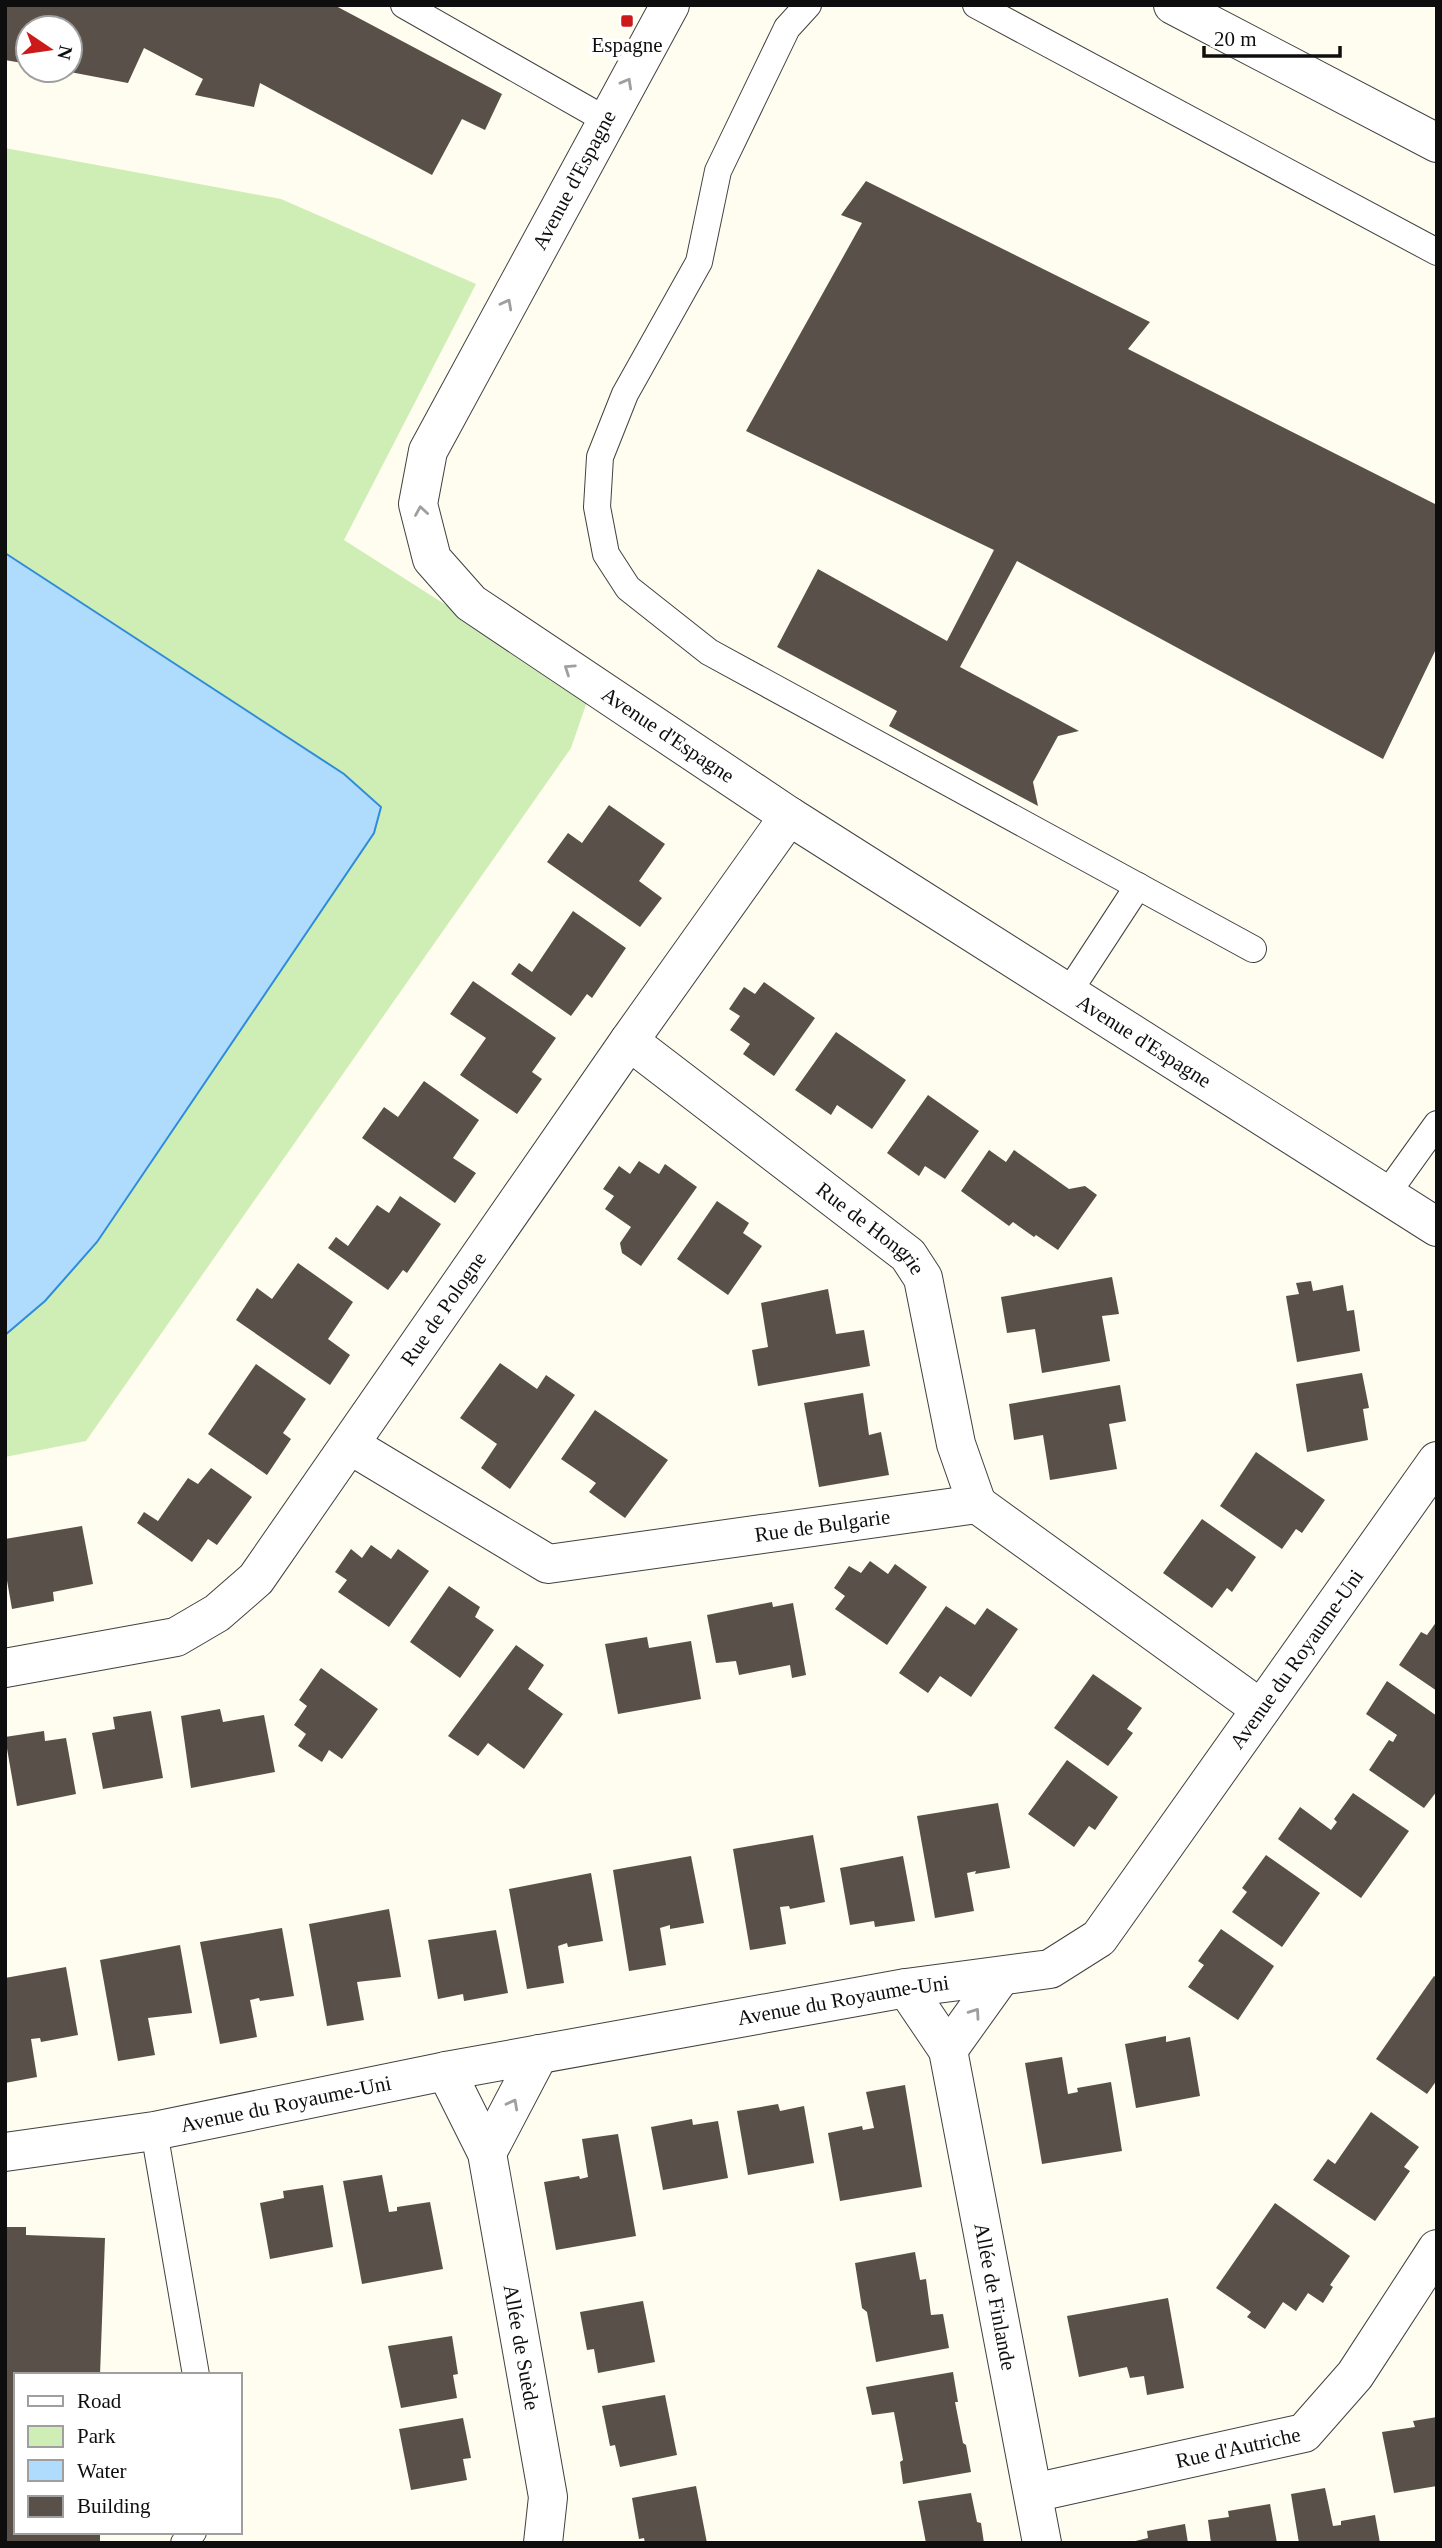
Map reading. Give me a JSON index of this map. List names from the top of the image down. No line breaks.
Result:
{"streets":{"street":["Avenue d'Espagne","Rue de Hongrie","Rue de Pologne","Rue de Bulgarie","Avenue du Royaume-Uni","Allée de Finlande","Allée de Suède","Rue d'Autriche"]},"crossings":[["Avenue d'Espagne","Rue de Pologne"],["Rue de Hongrie","Rue de Pologne"],["Rue de Hongrie","Rue de Bulgarie"],["Rue de Pologne","Rue de Bulgarie"],["Avenue du Royaume-Uni","Allée de Finlande"],["Avenue du Royaume-Uni","Allée de Suède"],["Allée de Finlande","Rue d'Autriche"]],"places":{"transit":["Espagne"]},"legend":["Road","Park","Water","Building"],"scale_bar":"20 m","north":"right"}
